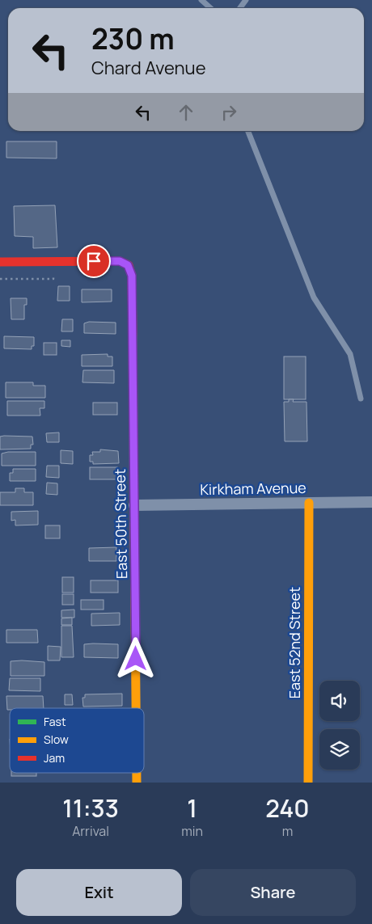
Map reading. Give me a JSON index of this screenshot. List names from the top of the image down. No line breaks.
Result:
{"streets":{"street":["Kirkham Avenue","East 50th Street","East 52nd Street"]},"crossings":[["Kirkham Avenue","East 50th Street"],["Kirkham Avenue","East 52nd Street"]],"legend":["Fast","Slow","Jam"],"page":{"turn":["230 m","Chard Avenue"],"eta":["11:33","Arrival","1","min","240","m"],"buttons":["Exit","Share"]}}
